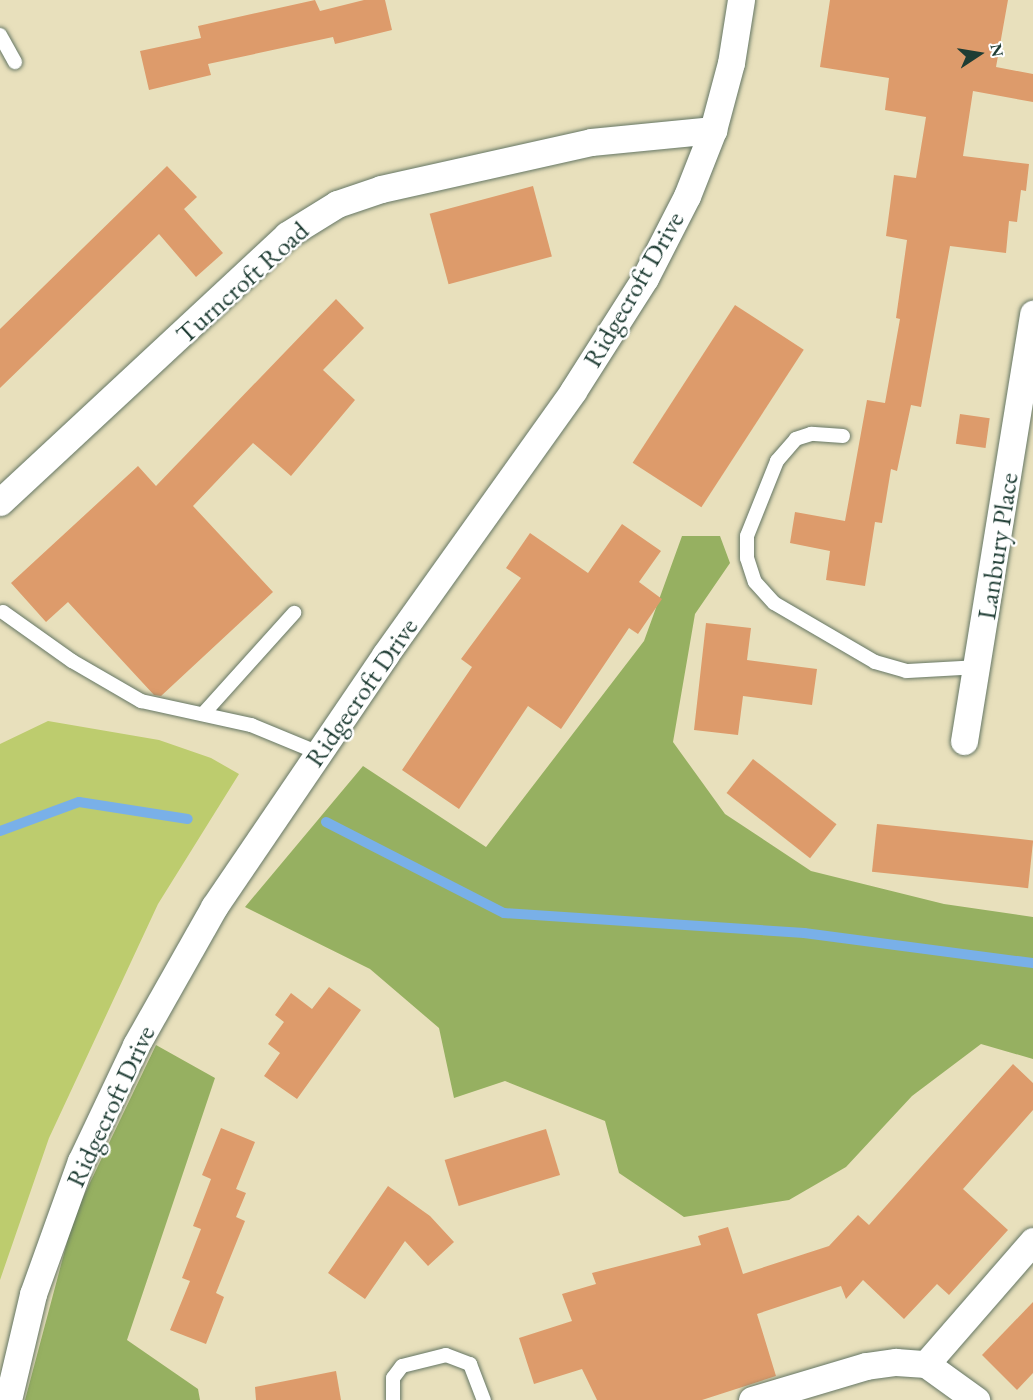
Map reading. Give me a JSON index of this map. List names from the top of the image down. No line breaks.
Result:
{"streets":{"street":["Turncroft Road","Ridgecroft Drive","Lanbury Place"]},"crossings":[["Turncroft Road","Ridgecroft Drive"]],"north":"right"}
